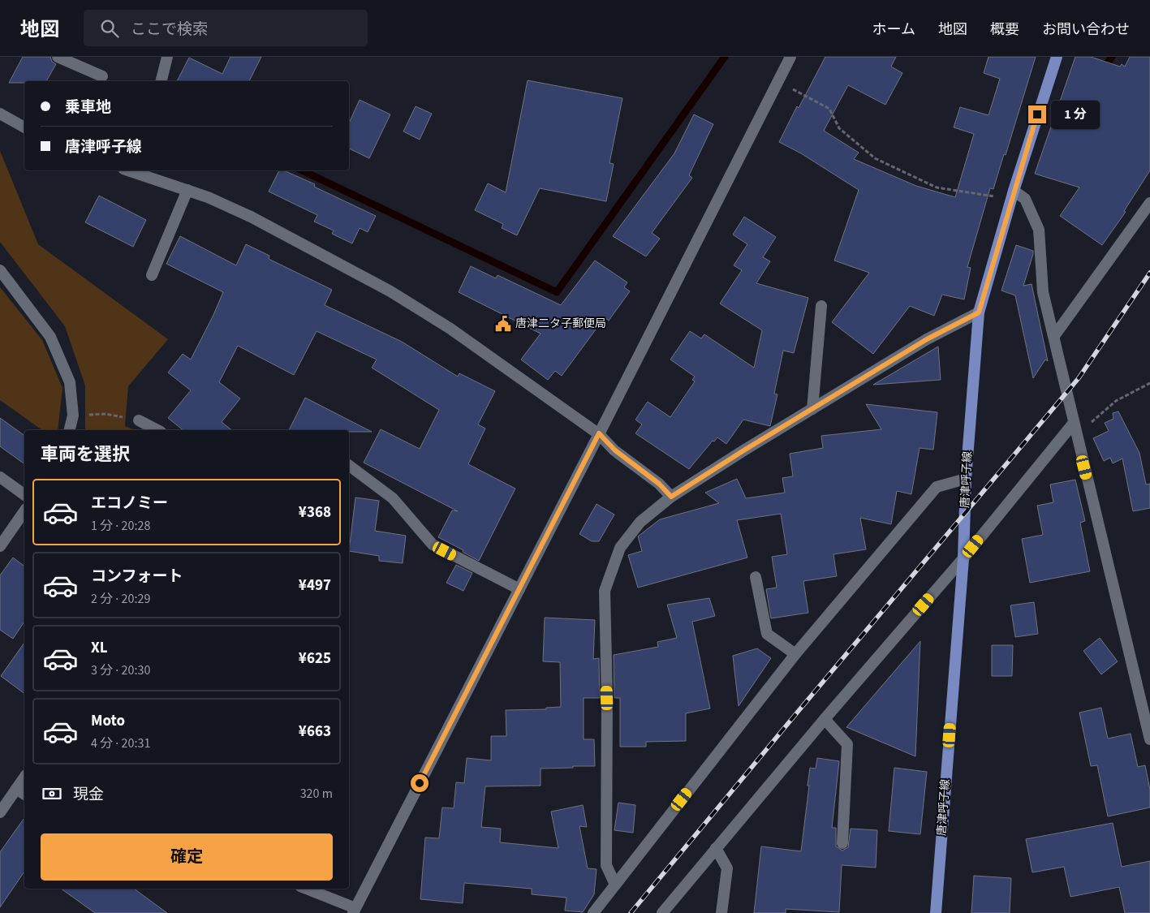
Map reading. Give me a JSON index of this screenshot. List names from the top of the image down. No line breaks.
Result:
{"streets":{"main road":["唐津呼子線"]},"places":{"public building":["唐津二タ子郵便局"]},"page":{"header":"地図","search":"ここで検索","nav":["ホーム","地図","概要","お問い合わせ"],"banner":["乗車地","唐津呼子線"],"bubble":"1 分","heading":"車両を選択","list":[{"name":"エコノミー","note":"1 分 · 20:28","value":"¥368"},{"name":"コンフォート","note":"2 分 · 20:29","value":"¥497"},{"name":"XL","note":"3 分 · 20:30","value":"¥625"},{"name":"Moto","note":"4 分 · 20:31","value":"¥663"}],"pay":["現金","320 m"],"buttons":"確定"}}
